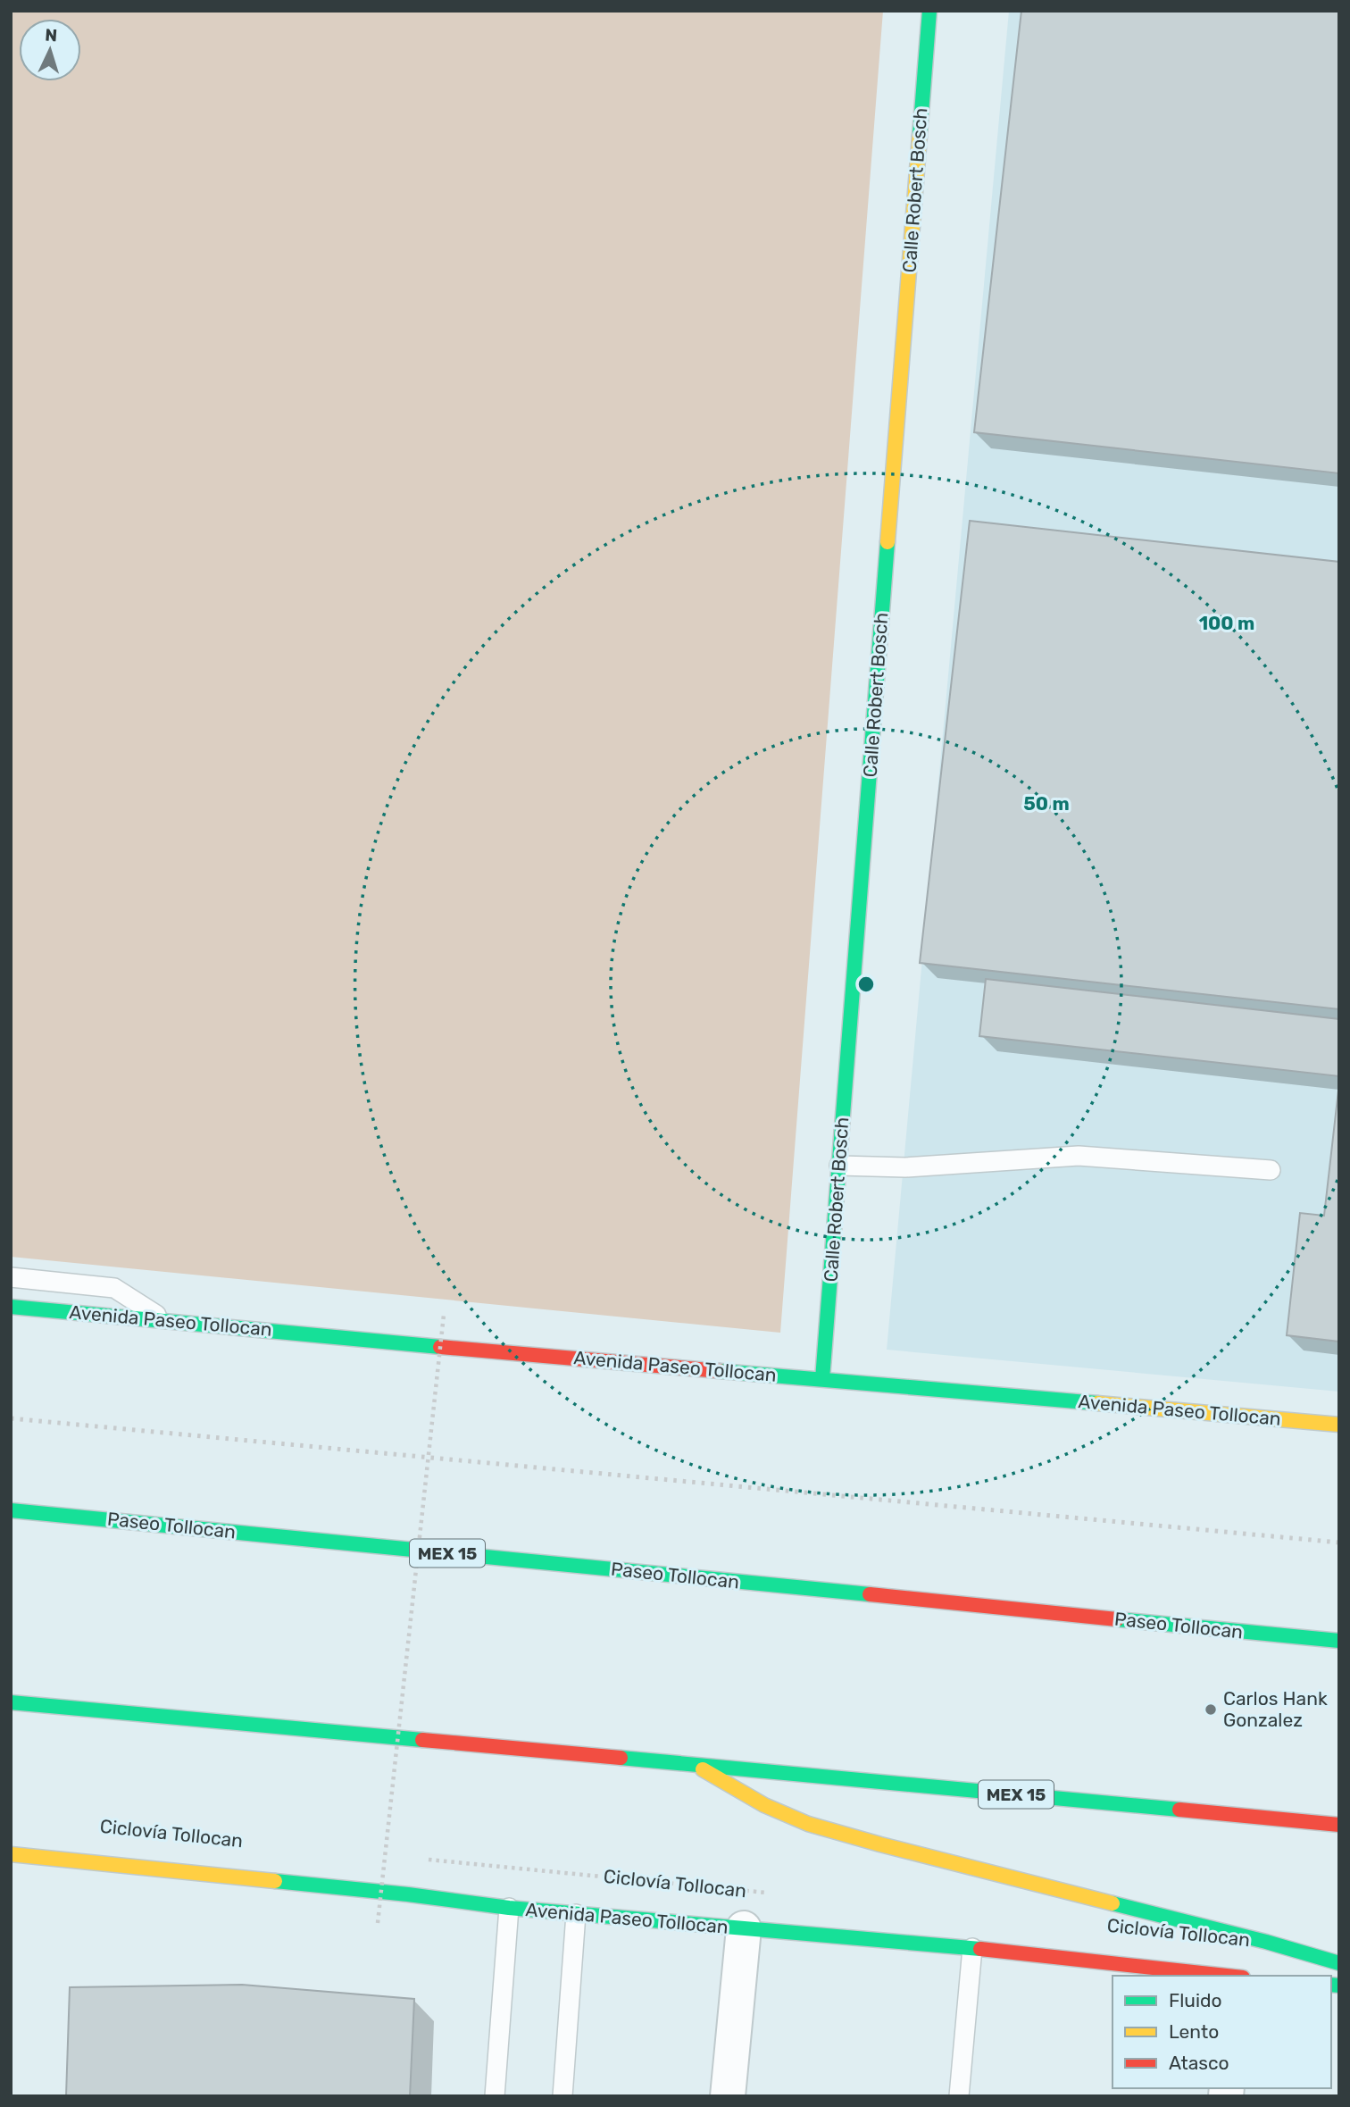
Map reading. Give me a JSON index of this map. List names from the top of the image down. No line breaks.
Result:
{"streets":{"main road":["Calle Robert Bosch","Avenida Paseo Tollocan","Paseo Tollocan","MEX 15"],"path":["Ciclovía Tollocan"]},"crossings":[["Calle Robert Bosch","Avenida Paseo Tollocan"]],"places":["Carlos Hank Gonzalez"],"legend":["Fluido","Lento","Atasco"],"north":"top","rings":["100 m","50 m"]}
